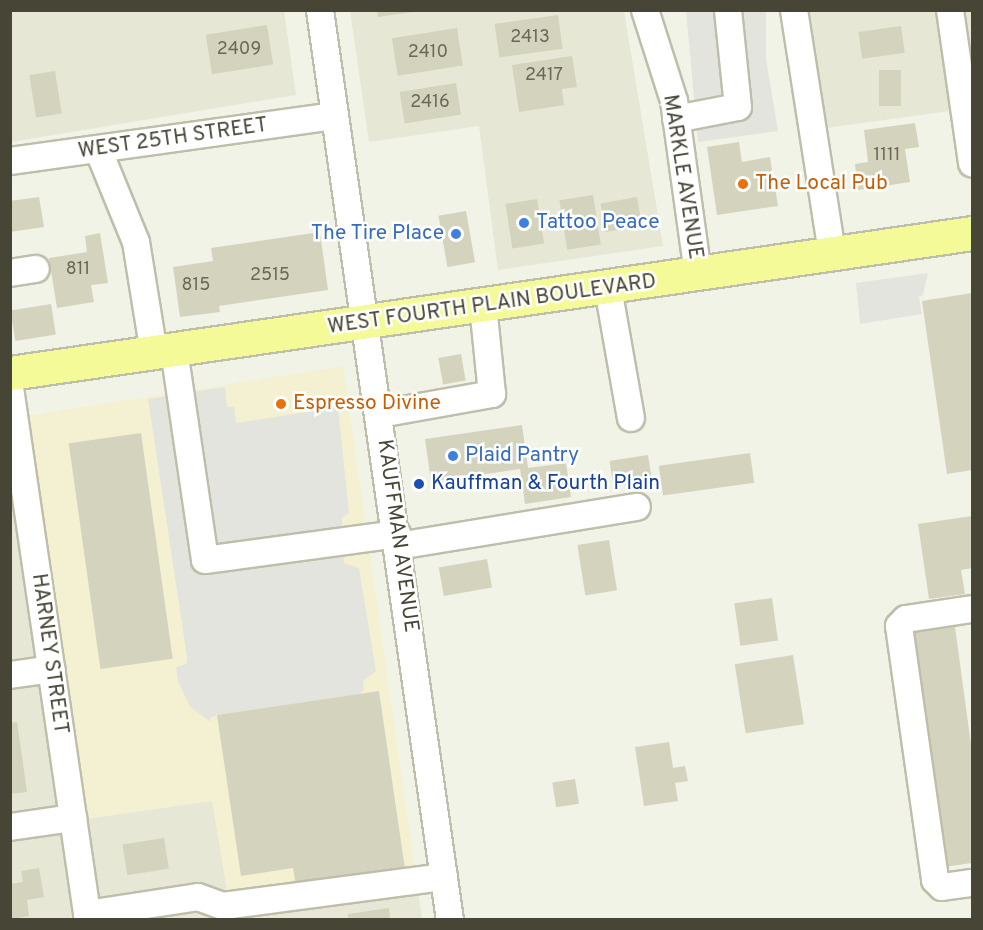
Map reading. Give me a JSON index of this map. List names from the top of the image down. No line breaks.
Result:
{"streets":{"main road":["WEST FOURTH PLAIN BOULEVARD"],"street":["WEST 25TH STREET","MARKLE AVENUE","KAUFFMAN AVENUE","HARNEY STREET"]},"crossings":[["WEST 25TH STREET","KAUFFMAN AVENUE"],["MARKLE AVENUE","WEST FOURTH PLAIN BOULEVARD"],["WEST FOURTH PLAIN BOULEVARD","KAUFFMAN AVENUE"]],"places":["The Local Pub","Tattoo Peace","The Tire Place","Espresso Divine","Plaid Pantry","Kauffman & Fourth Plain"],"house_numbers":["2413","2409","2410","2417","2416","1111","811","2515","815"]}
